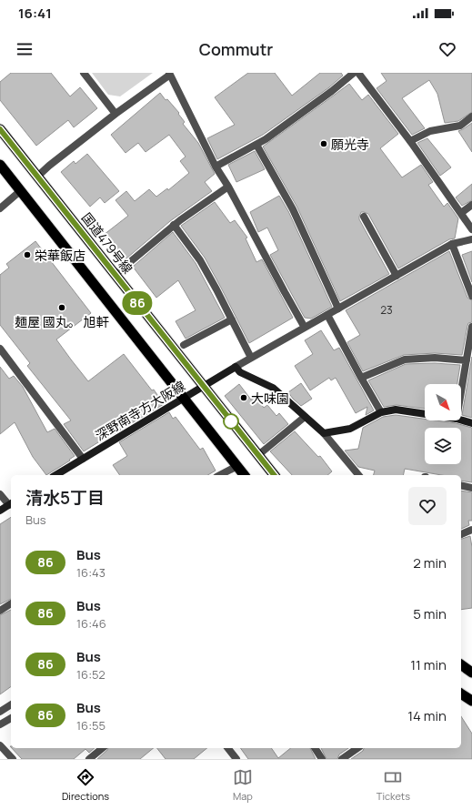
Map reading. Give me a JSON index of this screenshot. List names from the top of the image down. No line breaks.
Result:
{"streets":{"highway":["国道479号線"],"main road":["深野南寺方大阪線"]},"crossings":[["国道479号線","深野南寺方大阪線"]],"places":["願光寺","栄華飯店","麺屋 國丸。 旭軒","大味園"],"lines":["bus line 86"],"house_numbers":["23"],"north":"bottom right","page":{"status":"16:41","header":"Commutr","on_map":"86","heading":["清水5丁目","Bus"],"list":[{"mark":"86","name":"Bus","note":"16:43","value":"2 min"},{"mark":"86","name":"Bus","note":"16:46","value":"5 min"},{"mark":"86","name":"Bus","note":"16:52","value":"11 min"},{"mark":"86","name":"Bus","note":"16:55","value":"14 min"}],"tabs":["Directions","Map","Tickets"]}}
